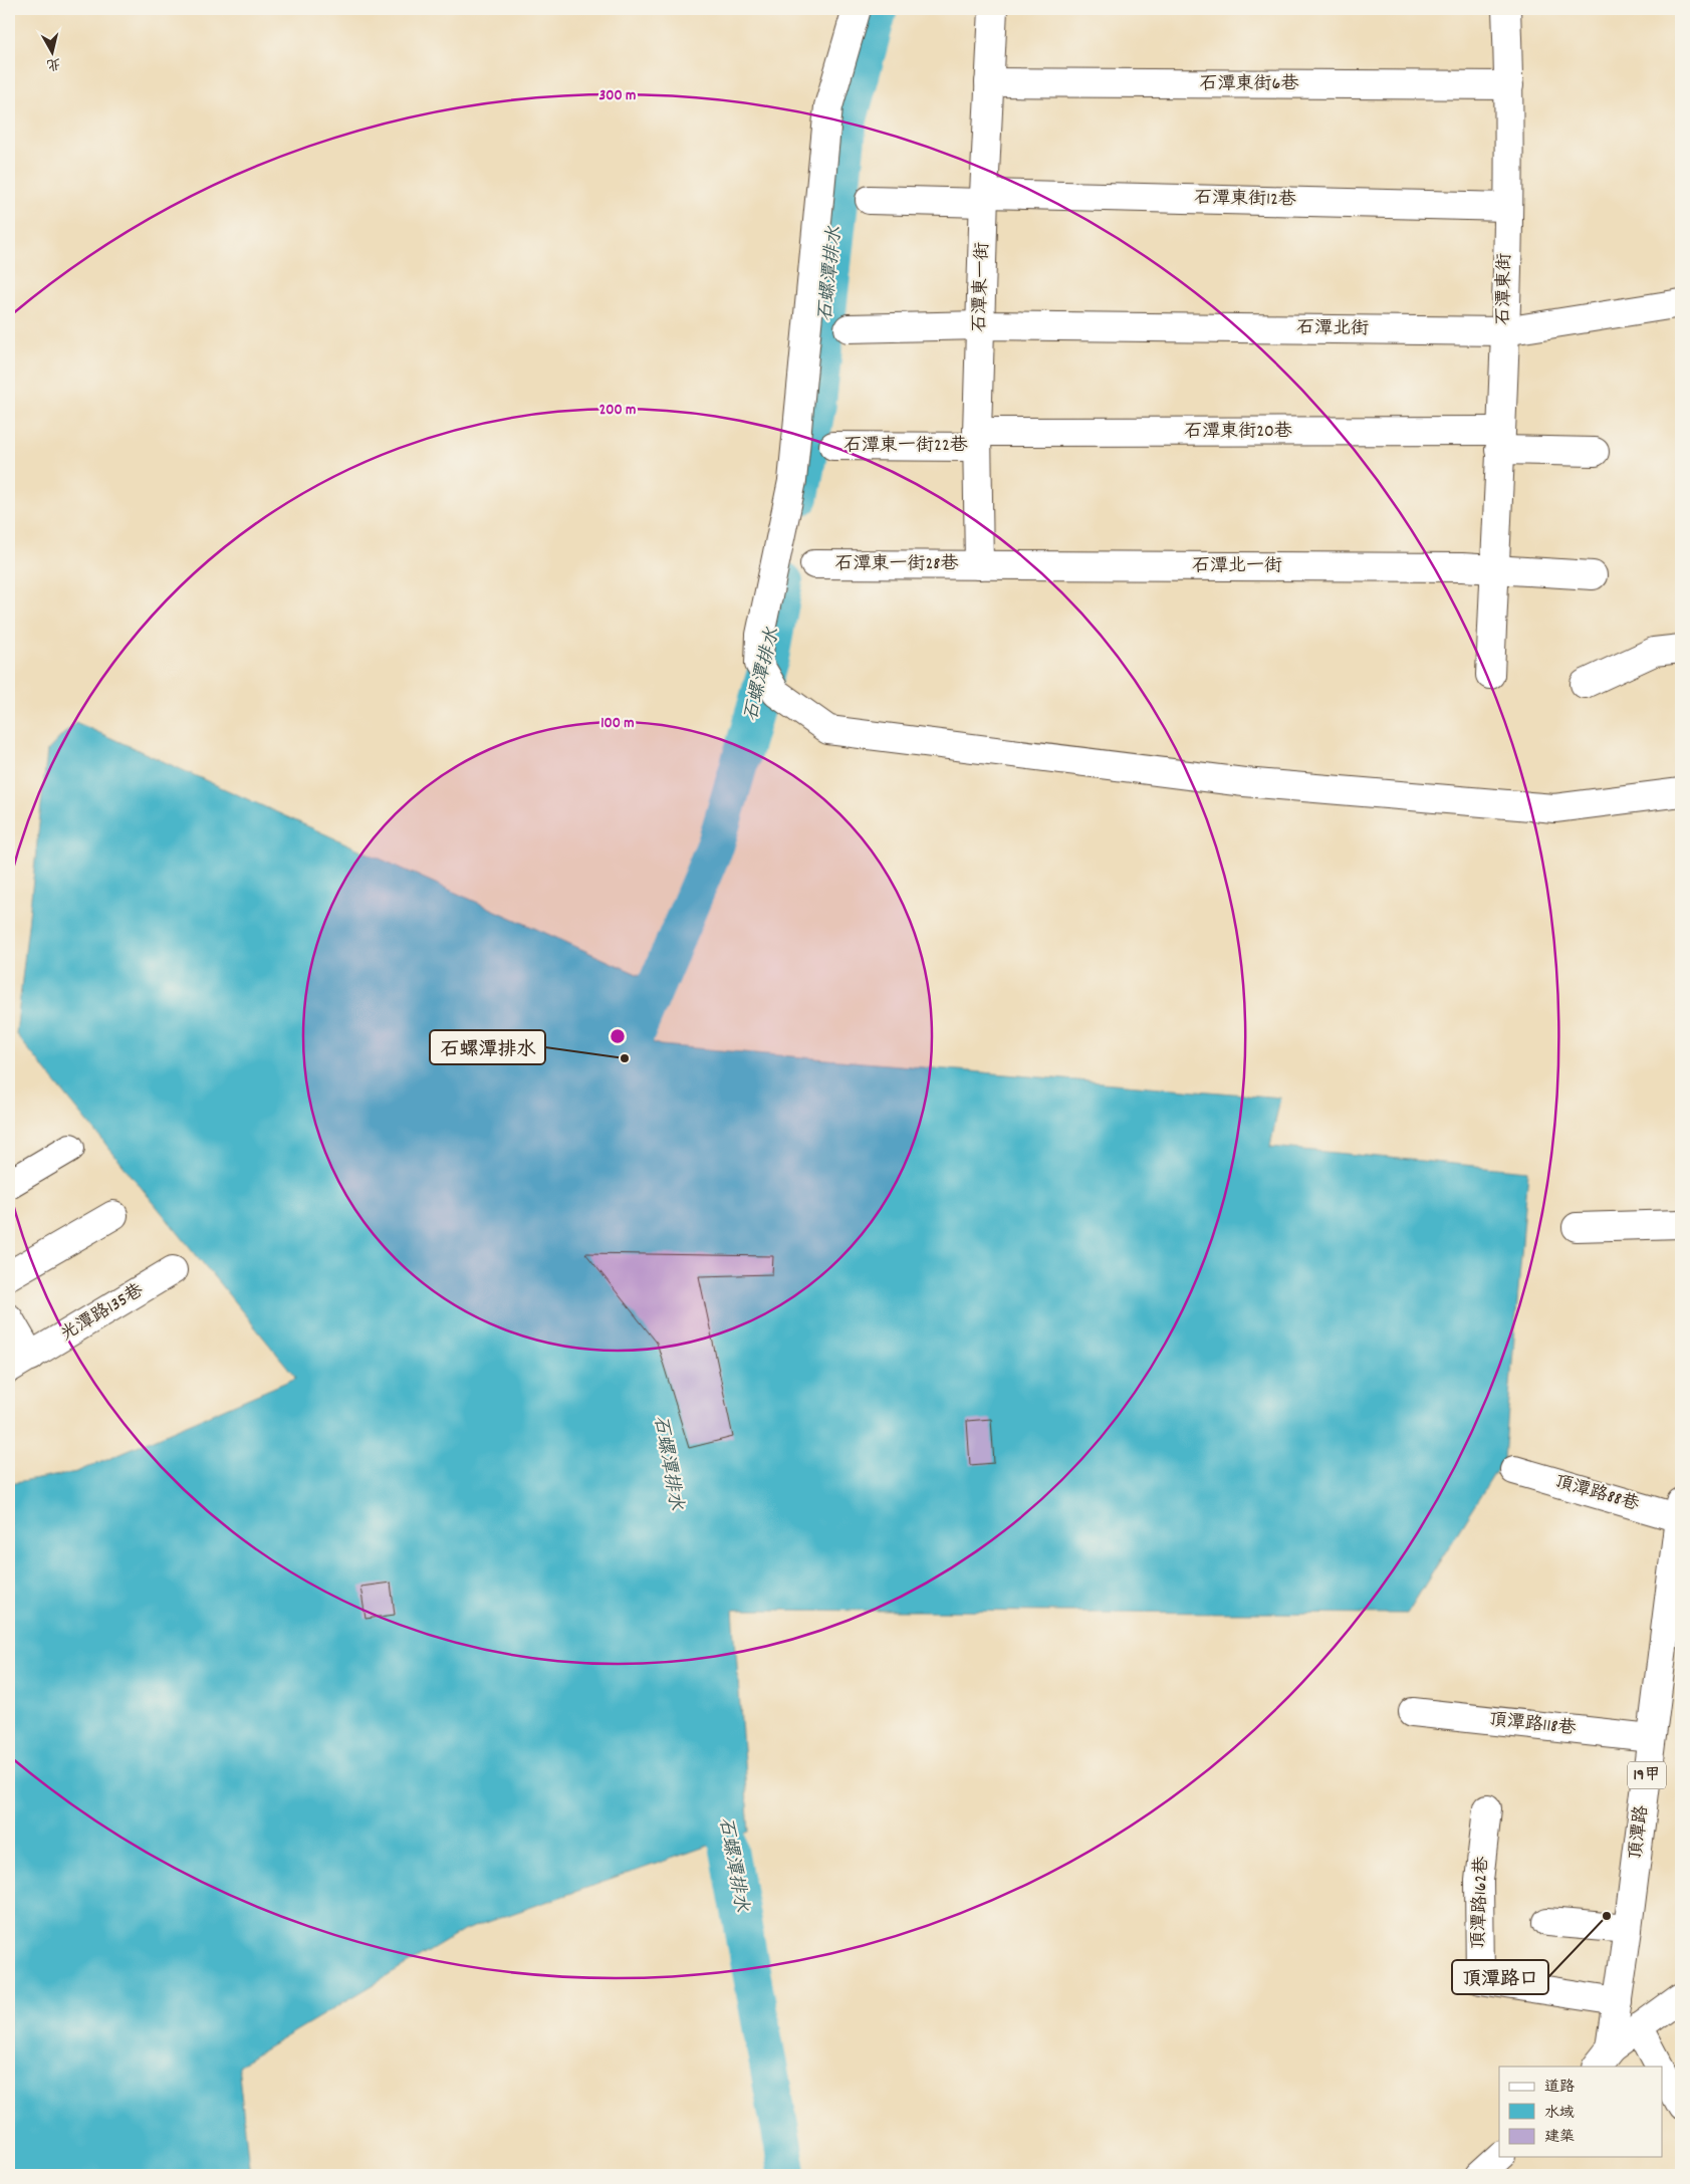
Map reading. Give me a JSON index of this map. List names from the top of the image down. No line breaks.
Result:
{"streets":{"street":["石潭東街6巷","石潭東街12巷","石潭東一街","石潭東街","石潭北街","石潭東街20巷","石潭東一街22巷","石潭東一街28巷","石潭北一街","光潭路135巷","頂潭路88巷","頂潭路118巷","19甲","頂潭路","頂潭路162巷"]},"crossings":[["石潭東街6巷","石潭東一街"],["石潭東街6巷","石潭東街"],["石潭東街12巷","石潭東一街"],["石潭東街12巷","石潭東街"],["石潭東一街","石潭北街"],["石潭東一街","石潭東街20巷"],["石潭東一街","石潭東一街22巷"],["石潭東一街","石潭東一街28巷"],["石潭東一街","石潭北一街"],["石潭東街","石潭北街"],["石潭東街","石潭東街20巷"],["石潭東街","石潭北一街"],["石潭東街20巷","石潭東一街22巷"],["石潭東一街28巷","石潭北一街"],["頂潭路88巷","頂潭路"],["頂潭路118巷","頂潭路"],["頂潭路","頂潭路162巷"]],"water":["石螺潭排水"],"places":["石螺潭排水","頂潭路口"],"legend":["道路","水域","建築"],"north":"bottom","rings":["300 m","200 m","100 m"]}
